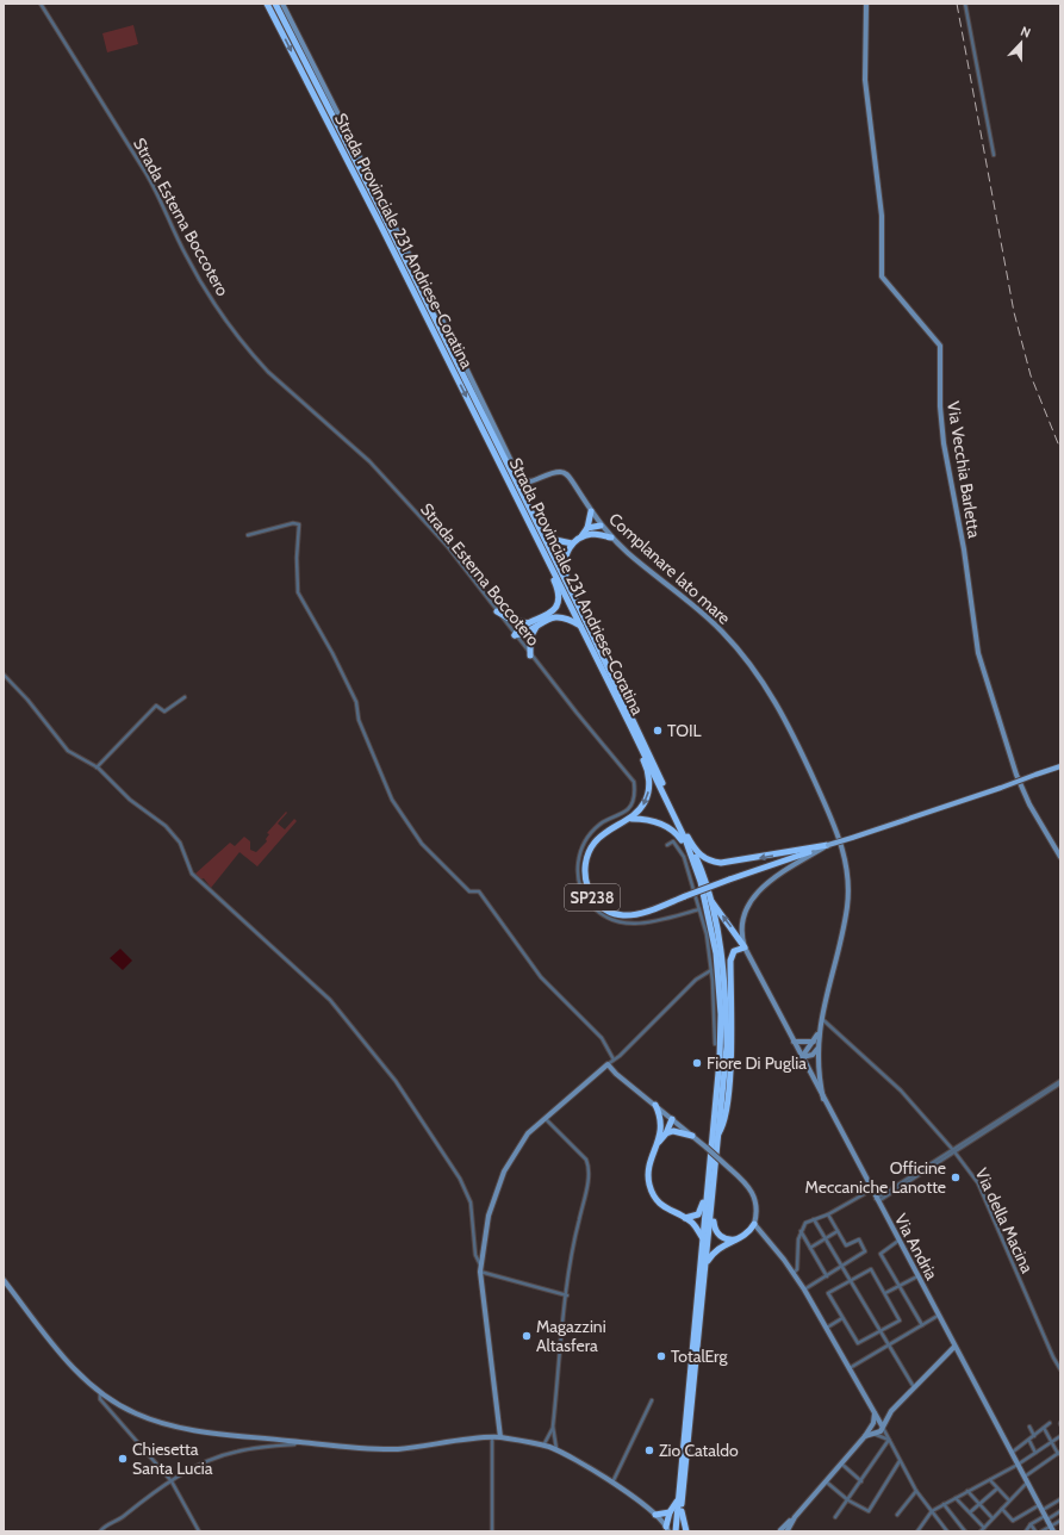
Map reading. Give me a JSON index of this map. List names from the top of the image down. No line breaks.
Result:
{"streets":{"highway":["Strada Provinciale 231 Andriese-Coratina","SP238"],"street":["Strada Esterna Boccotero","Via Vecchia Barletta","Complanare lato mare","Via della Macina","Via Andria"]},"crossings":[["Complanare lato mare","Via della Macina"],["Complanare lato mare","Via Andria"],["SP238","Via Andria"]],"places":["TOIL","Fiore Di Puglia","Officine Meccaniche Lanotte","Magazzini Altasfera","TotalErg","Zio Cataldo","Chiesetta Santa Lucia"],"north":"top"}
